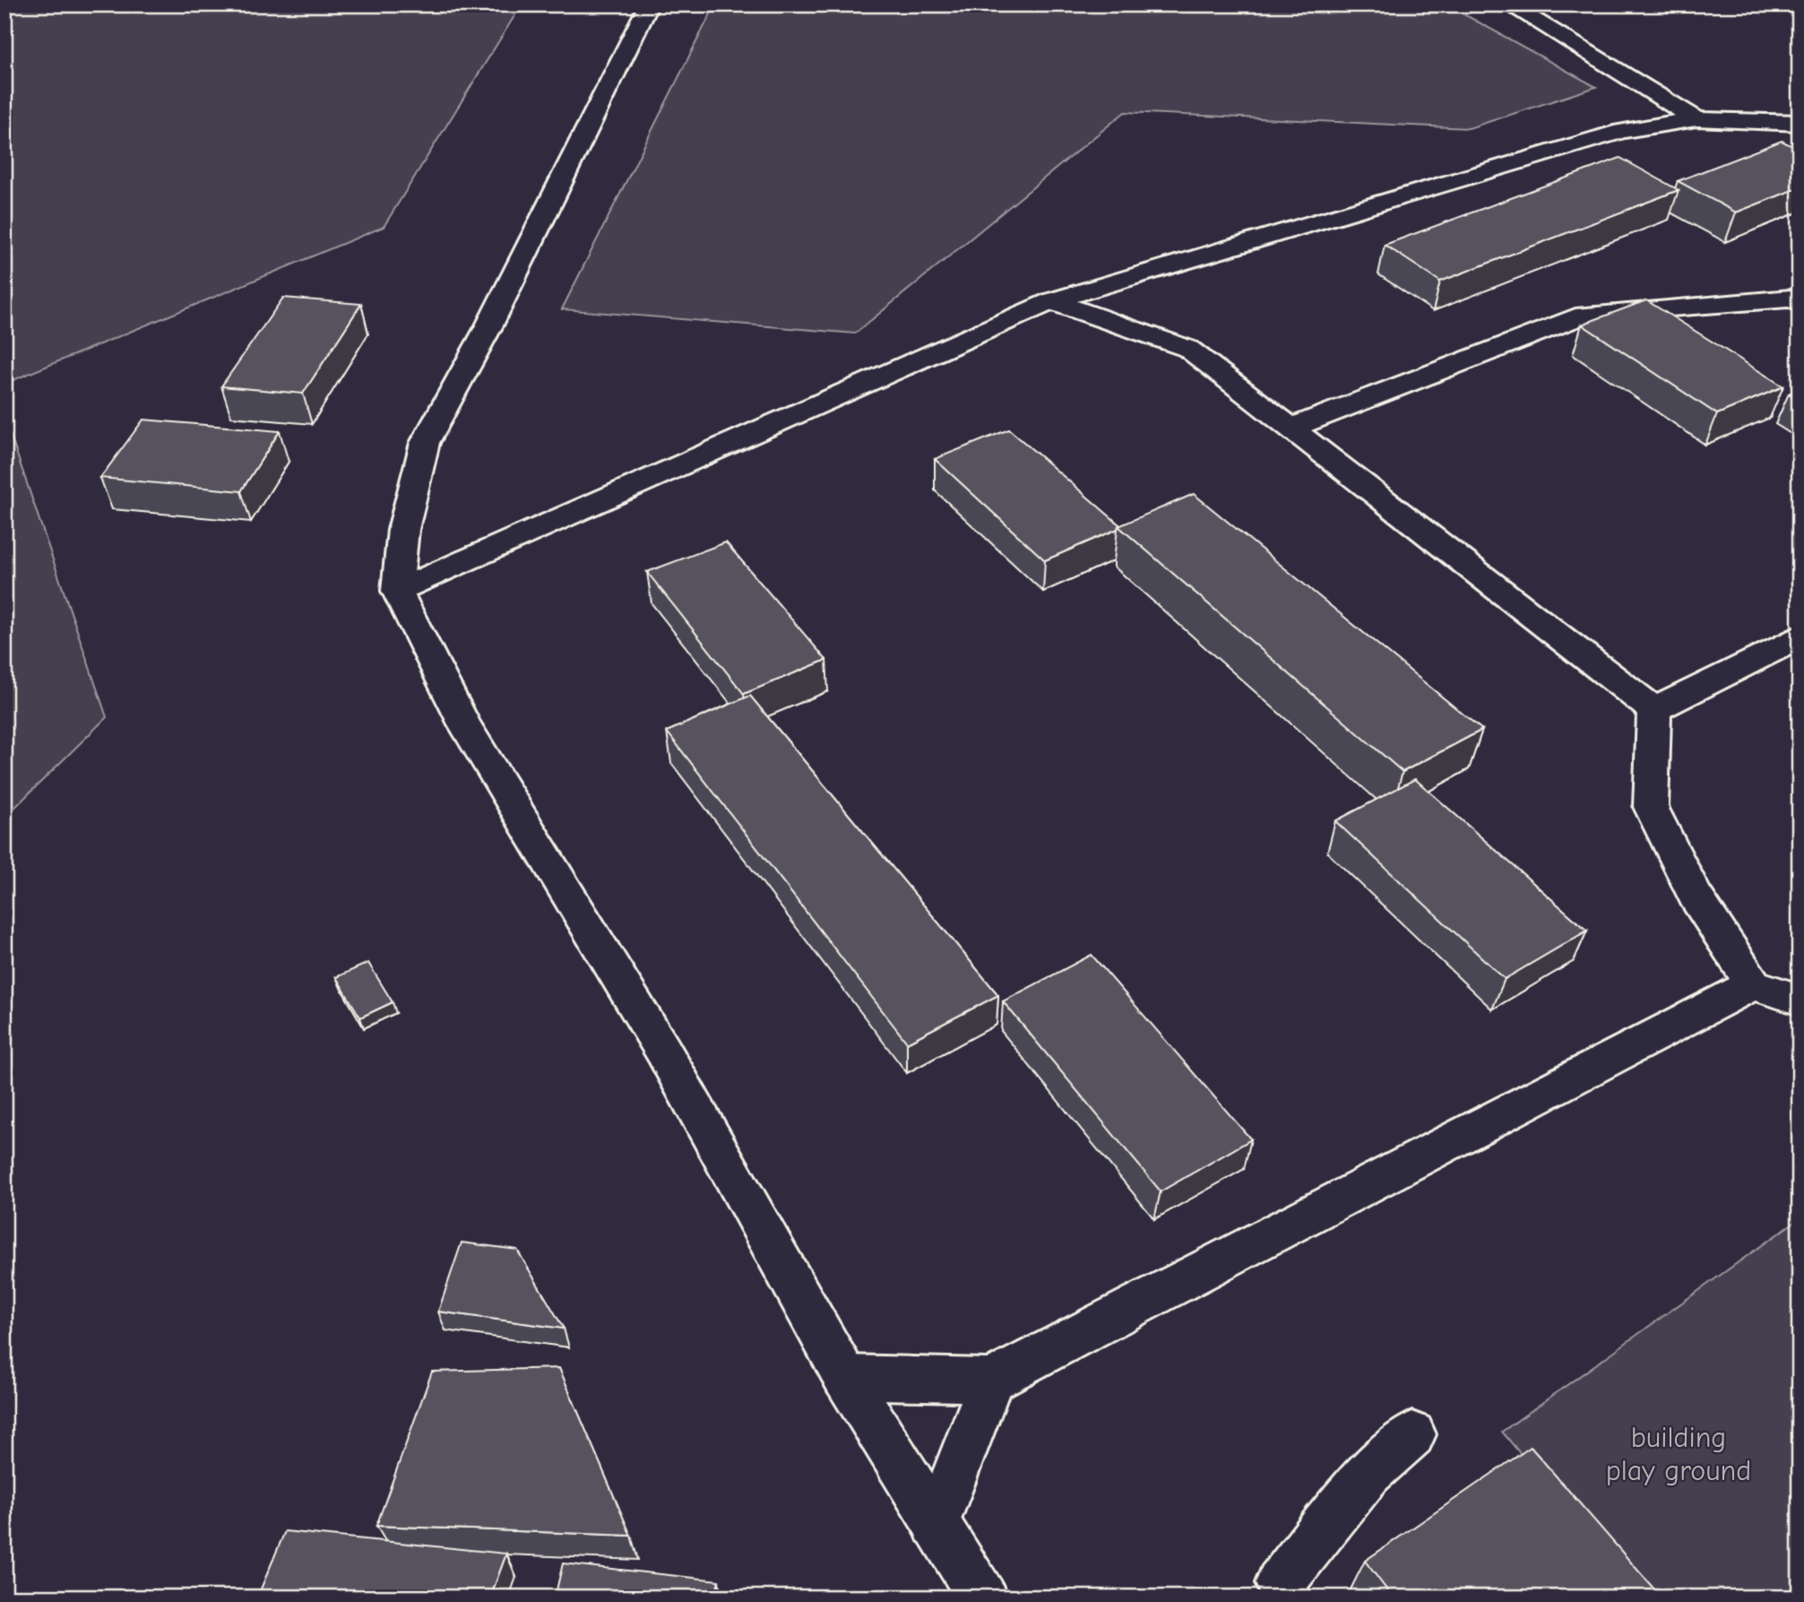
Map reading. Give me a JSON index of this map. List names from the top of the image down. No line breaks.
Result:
{"parks":["building play ground"]}
